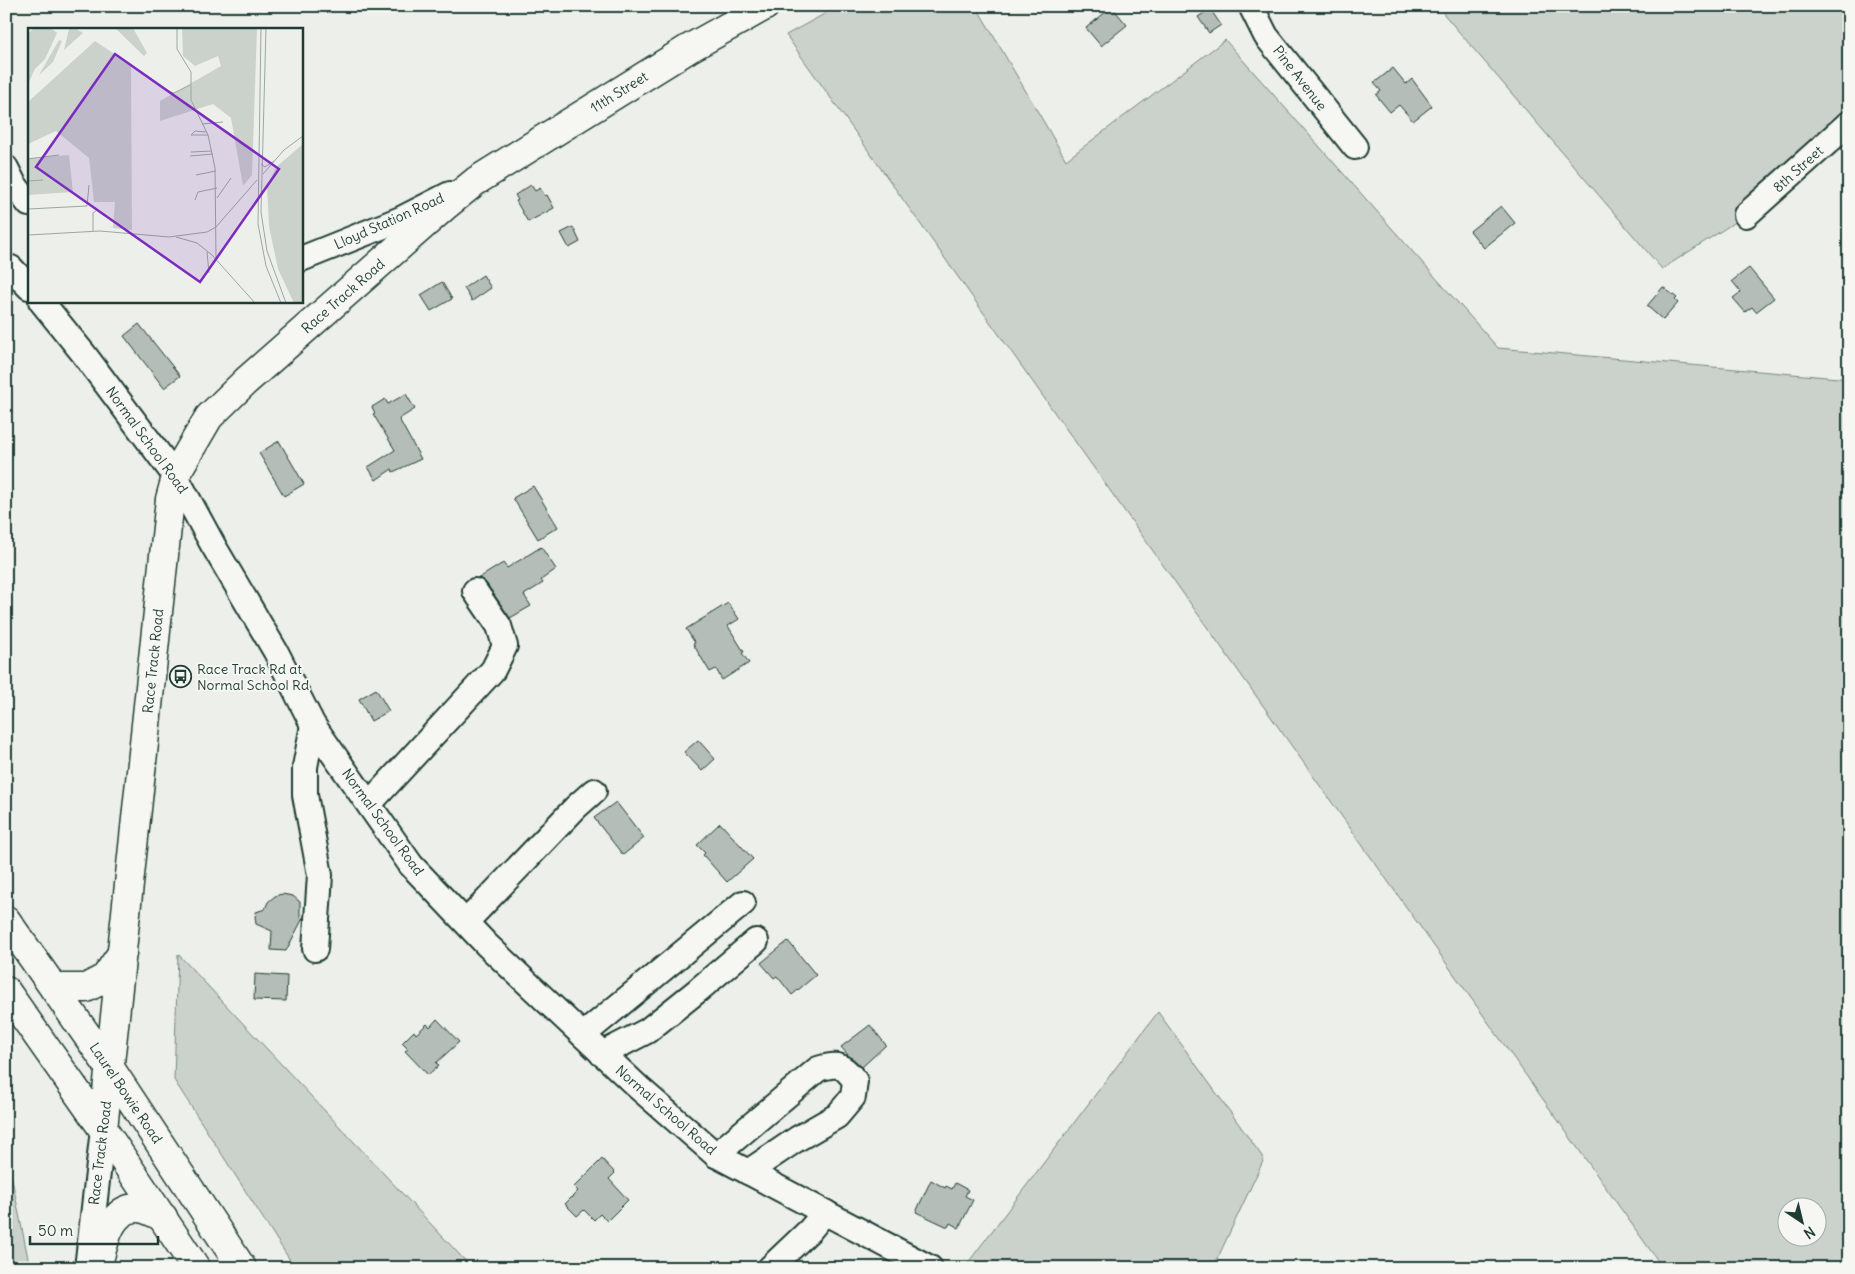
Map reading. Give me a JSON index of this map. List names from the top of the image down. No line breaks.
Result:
{"streets":{"main road":["11th Street","Race Track Road","Laurel Bowie Road"],"street":["Pine Avenue","8th Street","Lloyd Station Road","Normal School Road"]},"crossings":[["11th Street","Lloyd Station Road"],["11th Street","Race Track Road"],["Lloyd Station Road","Race Track Road"],["Race Track Road","Normal School Road"],["Race Track Road","Laurel Bowie Road"]],"places":{"bus stop":["Race Track Rd at Normal School Rd"]},"scale_bar":"50 m","north":"bottom right"}
